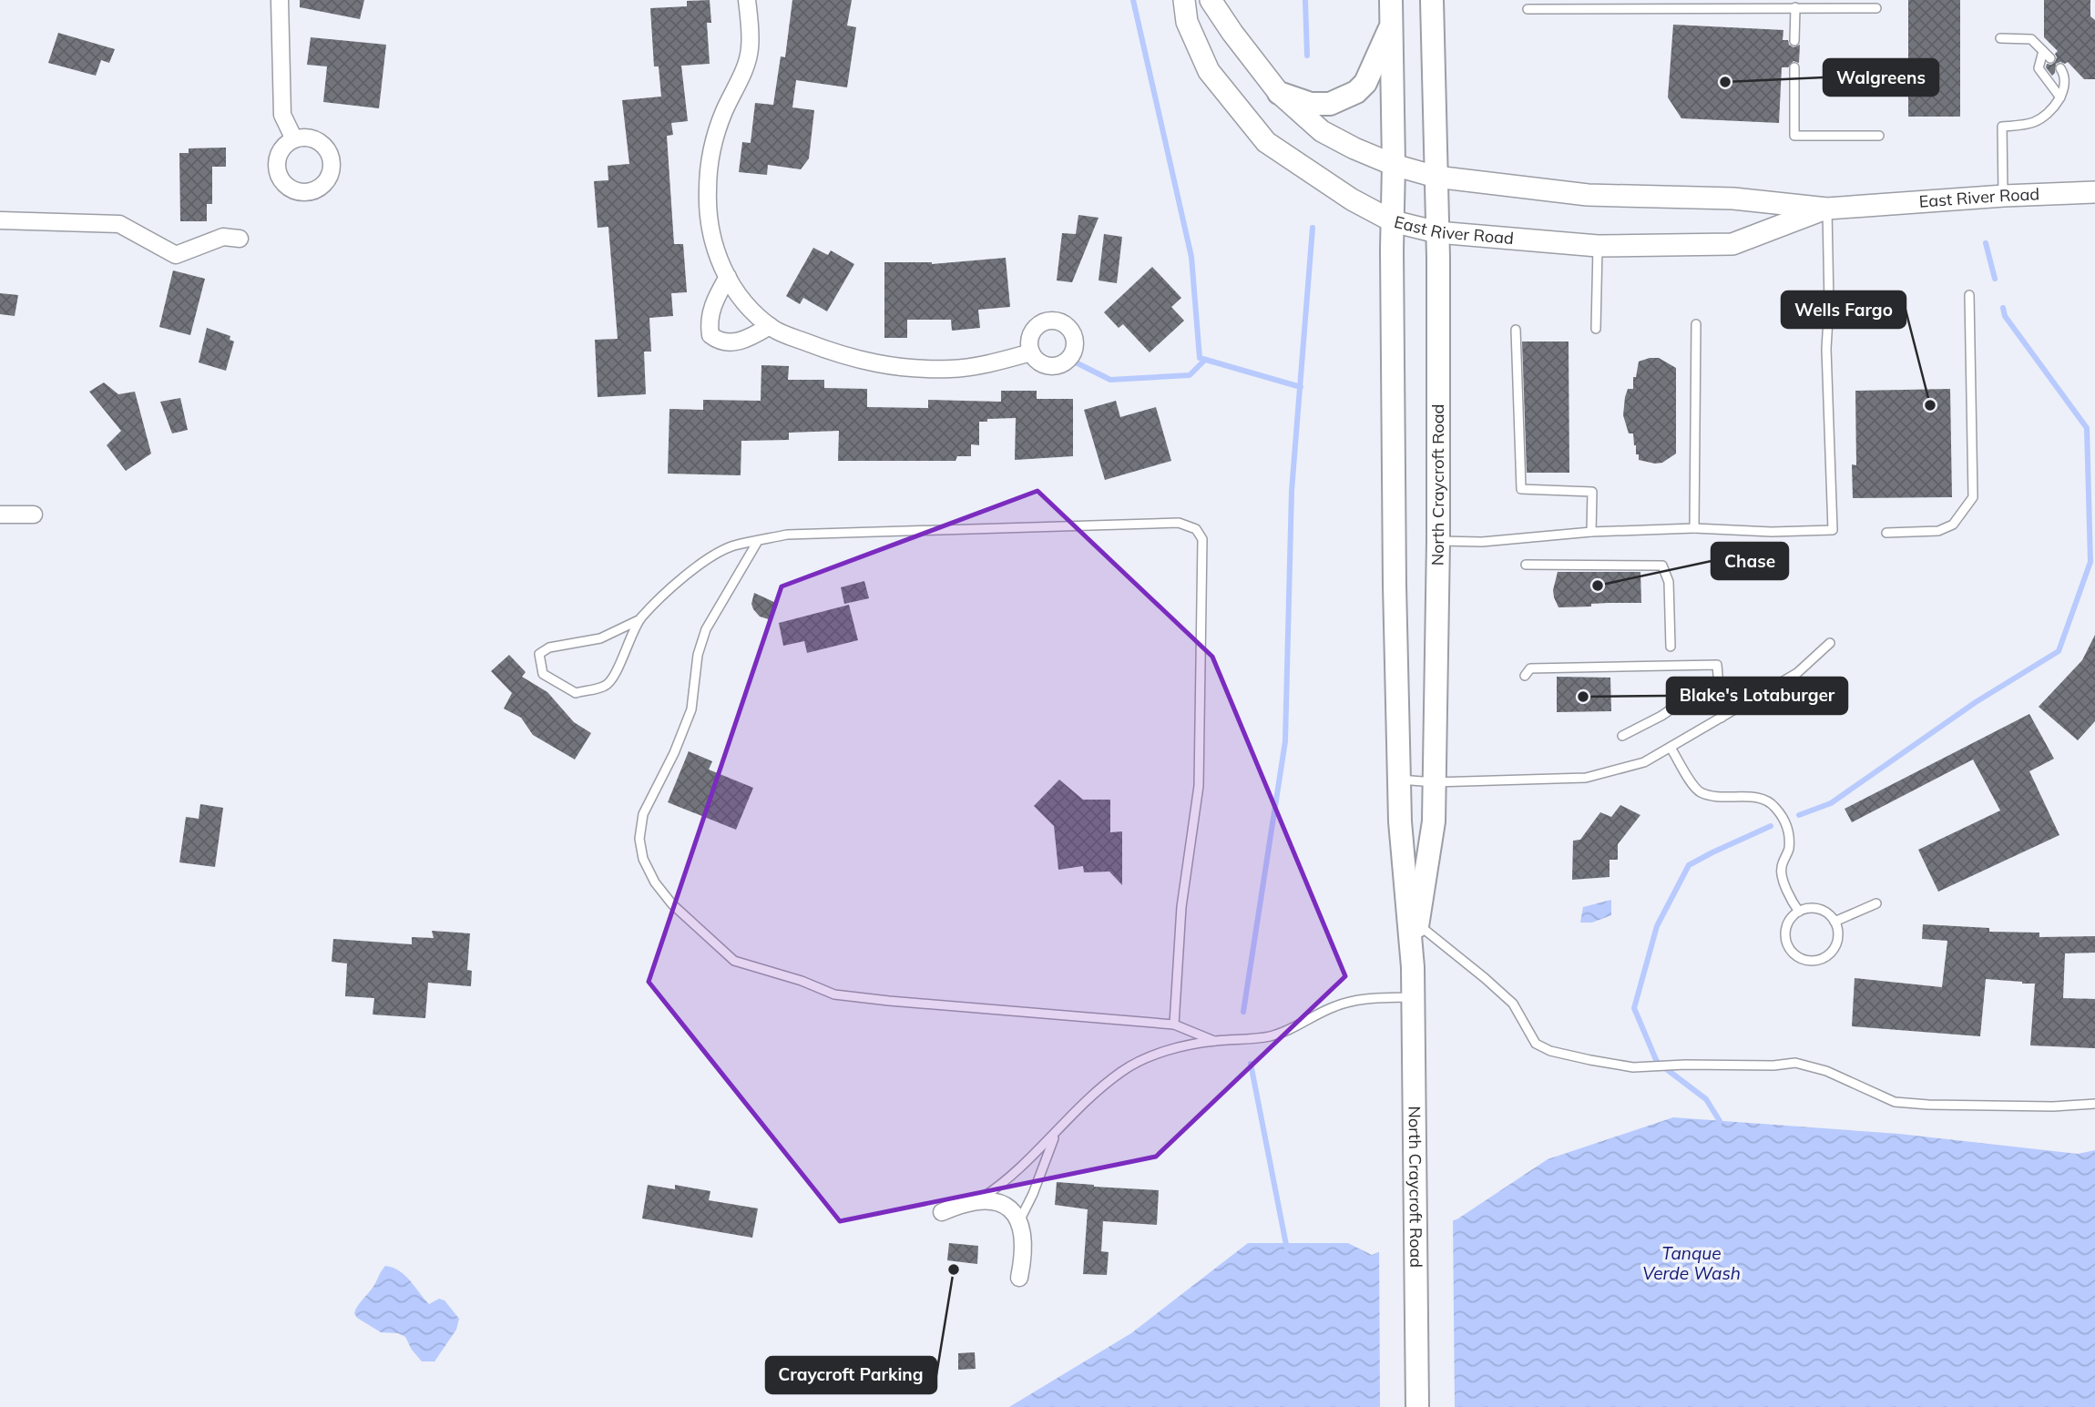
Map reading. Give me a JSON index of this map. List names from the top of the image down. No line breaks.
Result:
{"streets":{"main road":["North Craycroft Road"],"street":["East River Road"]},"crossings":[["East River Road","North Craycroft Road"]],"water":["Tanque Verde Wash"],"places":["Walgreens","Wells Fargo","Chase","Blake's Lotaburger","Craycroft Parking"]}
